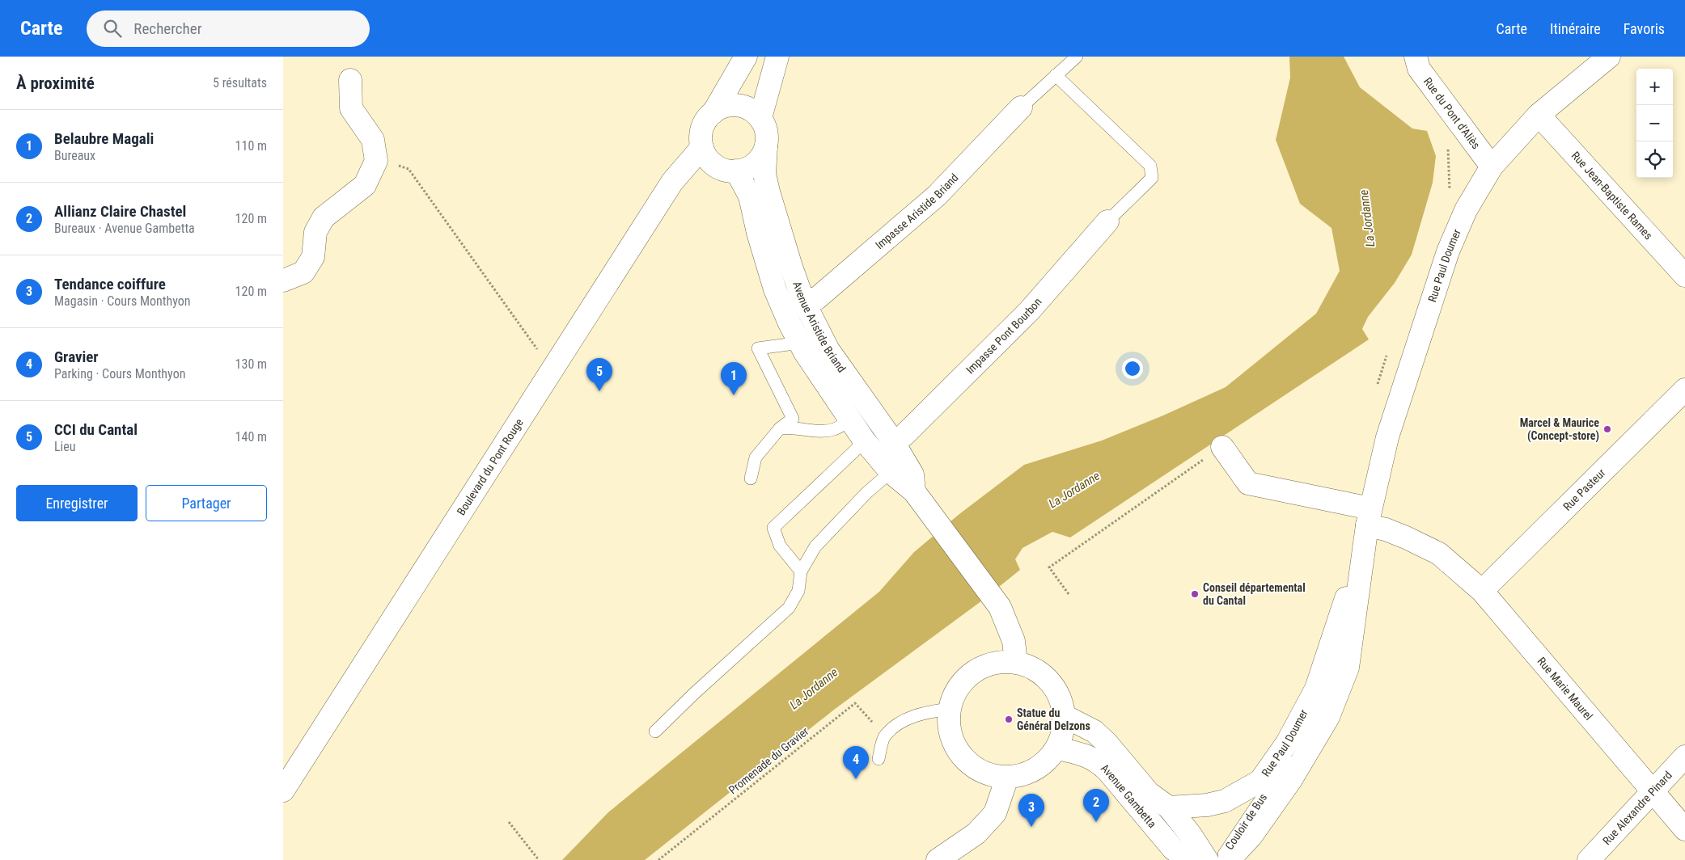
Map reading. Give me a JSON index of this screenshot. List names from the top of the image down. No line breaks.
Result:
{"streets":{"main road":["Rue du Pont d'Aliès","Rue Jean-Baptiste Rames","Impasse Aristide Briand","Rue Paul Doumer","Avenue Aristide Briand","Impasse Pont Bourbon","Boulevard du Pont Rouge","Rue Pasteur","Rue Marie Maurel","Avenue Gambetta","Rue Alexandre Pinard"],"lane":["Couloir de Bus"],"path":["Promenade du Gravier"]},"crossings":[["Rue du Pont d'Aliès","Rue Paul Doumer"],["Rue Jean-Baptiste Rames","Rue Paul Doumer"],["Impasse Aristide Briand","Avenue Aristide Briand"],["Rue Paul Doumer","Rue Marie Maurel"],["Rue Paul Doumer","Couloir de Bus"],["Avenue Aristide Briand","Impasse Pont Bourbon"],["Avenue Aristide Briand","Boulevard du Pont Rouge"],["Avenue Aristide Briand","Avenue Gambetta"],["Rue Pasteur","Rue Marie Maurel"],["Rue Marie Maurel","Rue Alexandre Pinard"]],"water":["La Jordanne"],"places":["Marcel & Maurice (Concept-store)","Conseil départemental du Cantal","Statue du Général Delzons"],"page":{"header":"Carte","search":"Rechercher","nav":["Carte","Itinéraire","Favoris"],"heading":["À proximité","5 résultats"],"map_buttons":["+","−"],"list":[{"mark":"1","name":"Belaubre Magali","note":"Bureaux","value":"110 m"},{"mark":"2","name":"Allianz Claire Chastel","note":"Bureaux · Avenue Gambetta","value":"120 m"},{"mark":"3","name":"Tendance coiffure","note":"Magasin · Cours Monthyon","value":"120 m"},{"mark":"4","name":"Gravier","note":"Parking · Cours Monthyon","value":"130 m"},{"mark":"5","name":"CCI du Cantal","note":"Lieu","value":"140 m"}],"pins":["5","1","4","2","3"],"buttons":["Enregistrer","Partager"]}}
